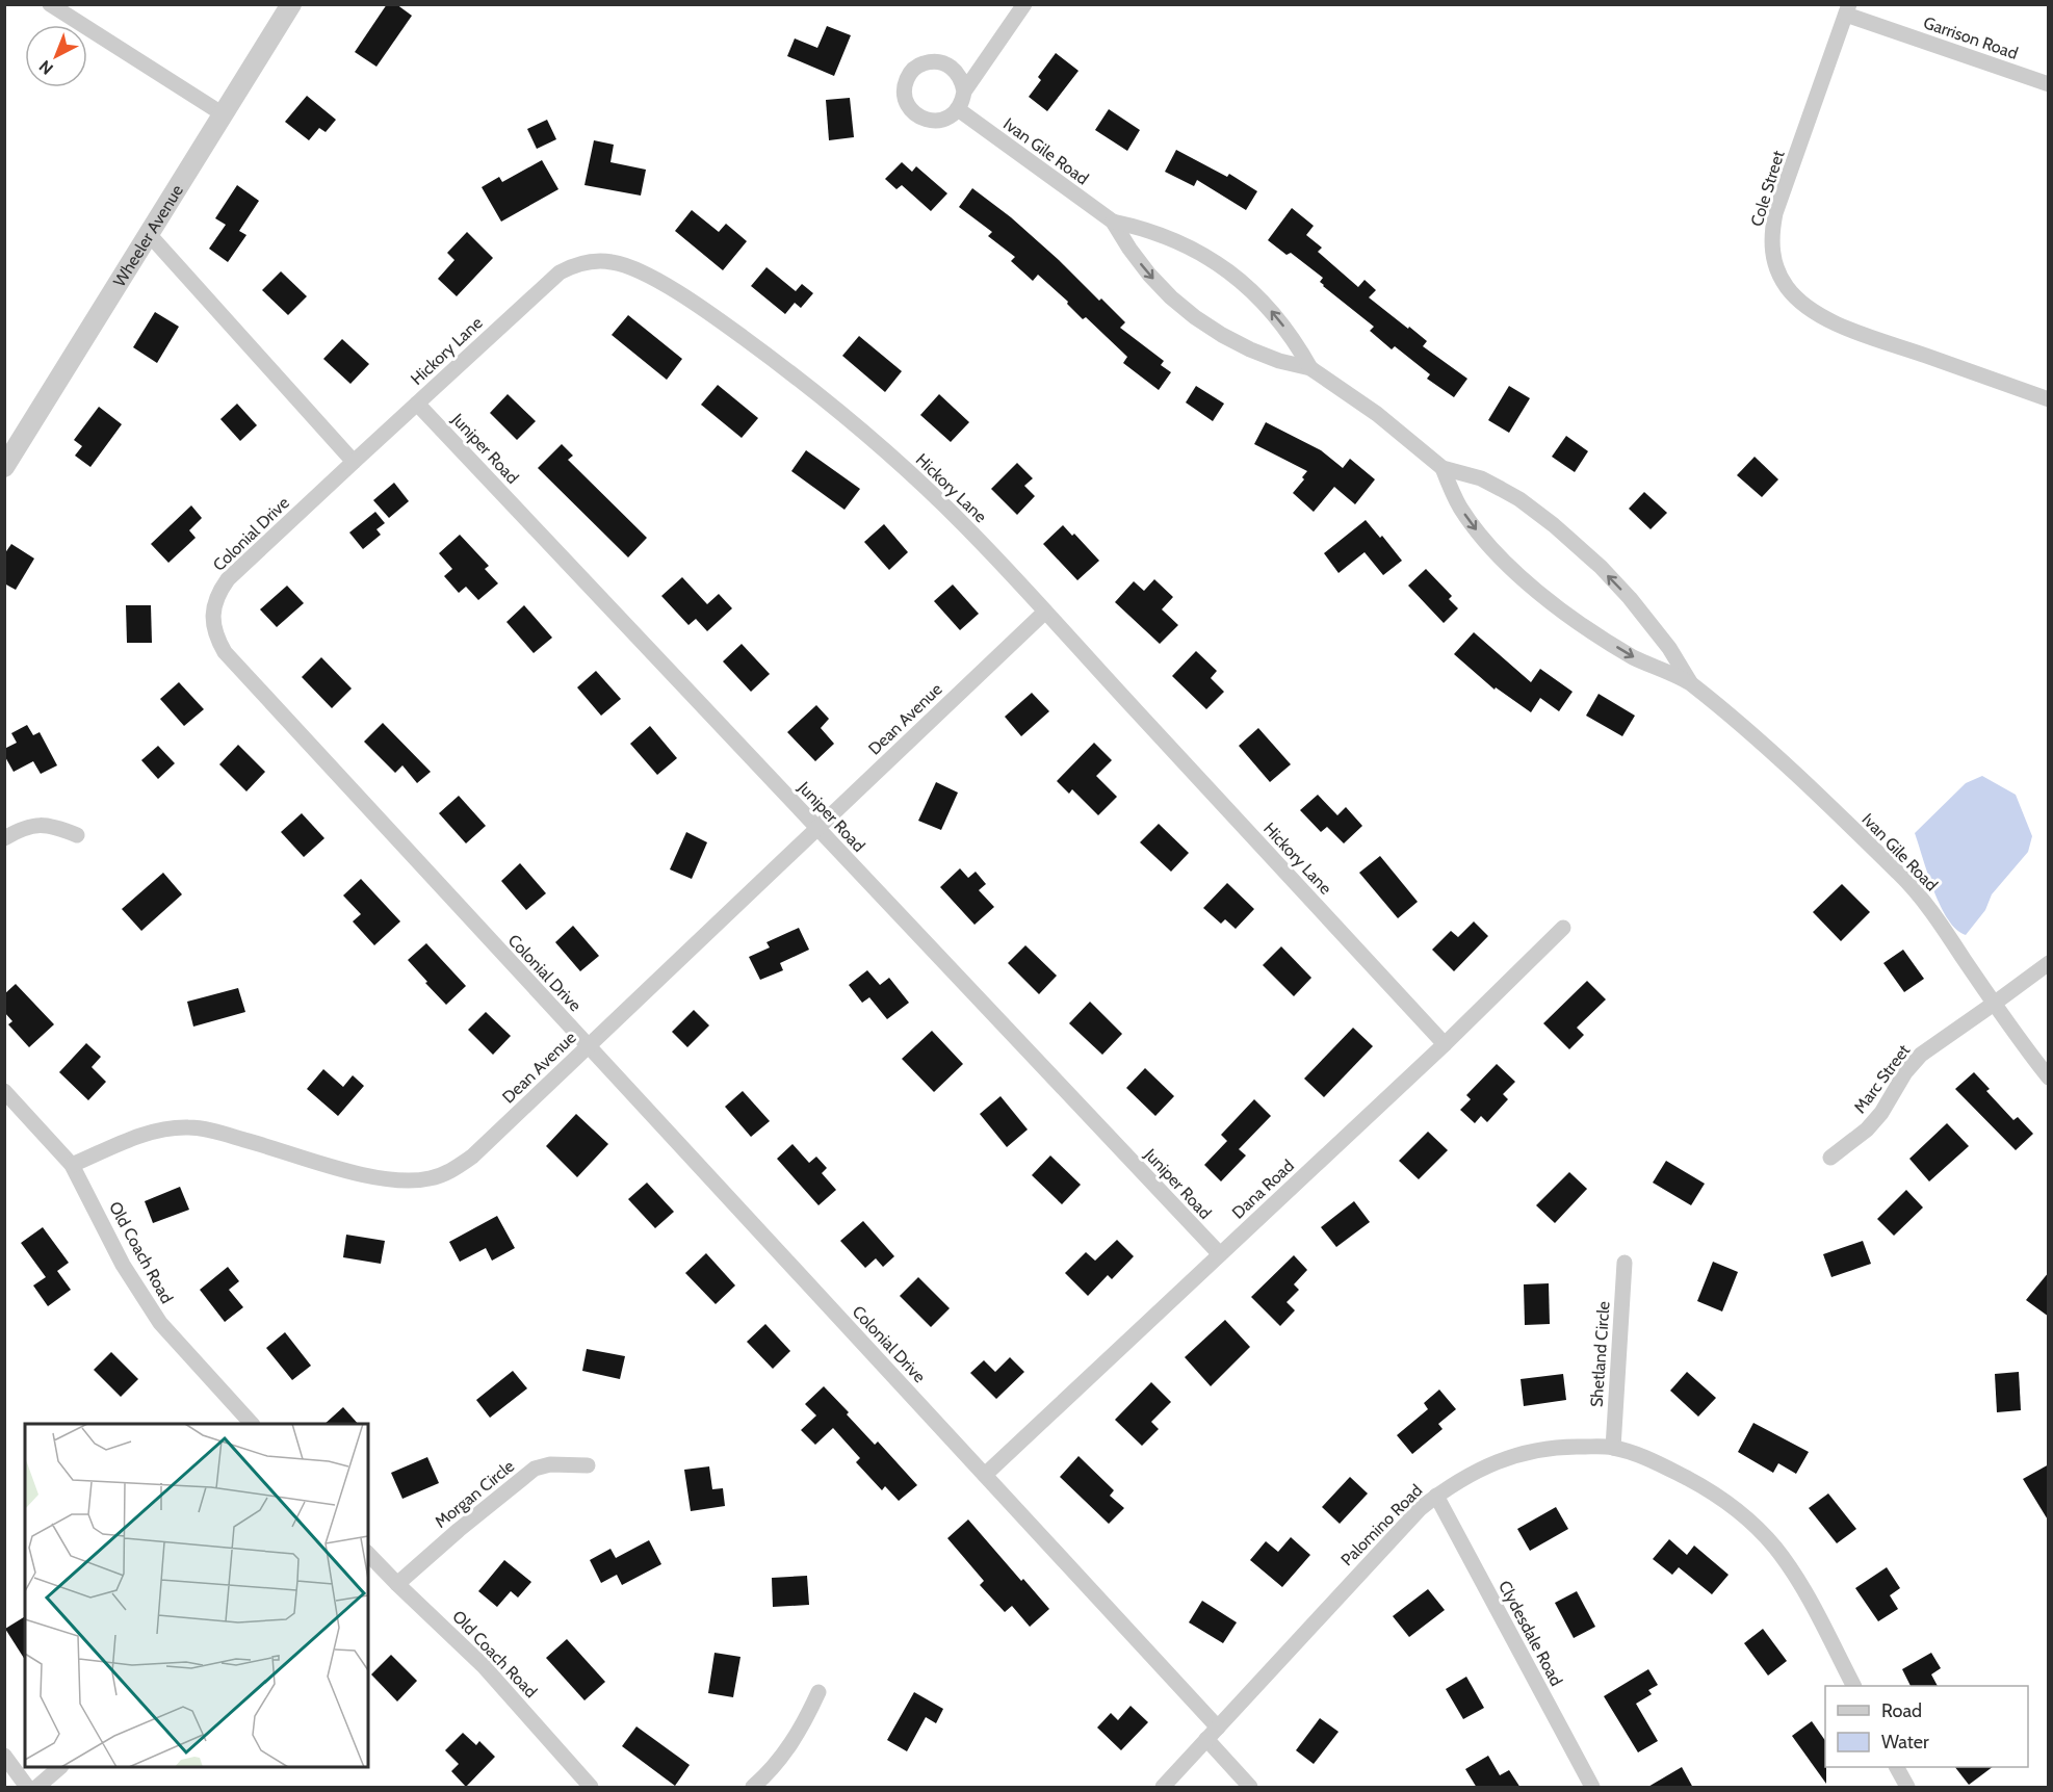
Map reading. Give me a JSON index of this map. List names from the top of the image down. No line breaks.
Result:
{"streets":{"street":["Garrison Road","Ivan Gile Road","Cole Street","Wheeler Avenue","Hickory Lane","Juniper Road","Colonial Drive","Dean Avenue","Marc Street","Dana Road","Old Coach Road","Shetland Circle","Morgan Circle","Palomino Road","Clydesdale Road"]},"crossings":[["Garrison Road","Cole Street"],["Ivan Gile Road","Marc Street"],["Hickory Lane","Juniper Road"],["Hickory Lane","Colonial Drive"],["Hickory Lane","Dean Avenue"],["Hickory Lane","Dana Road"],["Juniper Road","Dean Avenue"],["Juniper Road","Dana Road"],["Colonial Drive","Dean Avenue"],["Colonial Drive","Dana Road"],["Colonial Drive","Palomino Road"],["Dean Avenue","Old Coach Road"],["Old Coach Road","Morgan Circle"],["Shetland Circle","Palomino Road"],["Palomino Road","Clydesdale Road"]],"legend":["Road","Water"],"north":"bottom left"}
